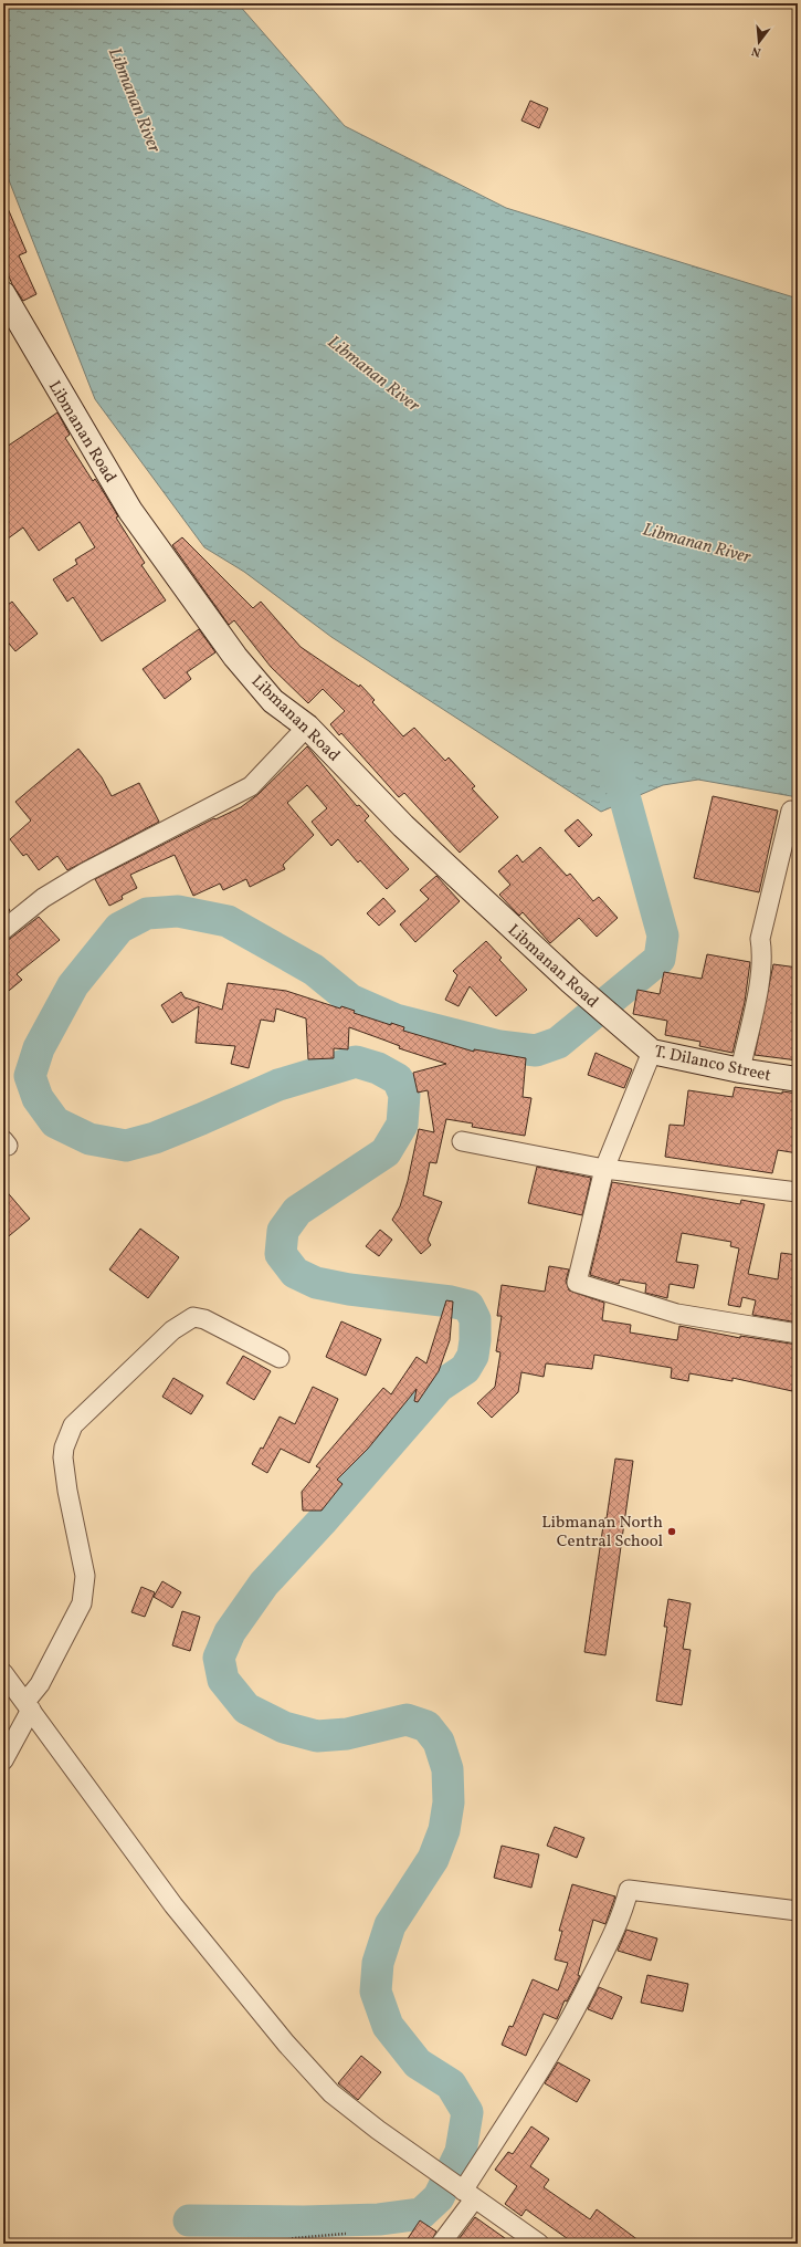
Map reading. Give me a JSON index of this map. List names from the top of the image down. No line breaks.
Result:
{"streets":{"main road":["Libmanan Road","T. Dilanco Street"]},"crossings":[["Libmanan Road","T. Dilanco Street"]],"water":["Libmanan River"],"places":["Libmanan North Central School"],"north":"bottom"}
